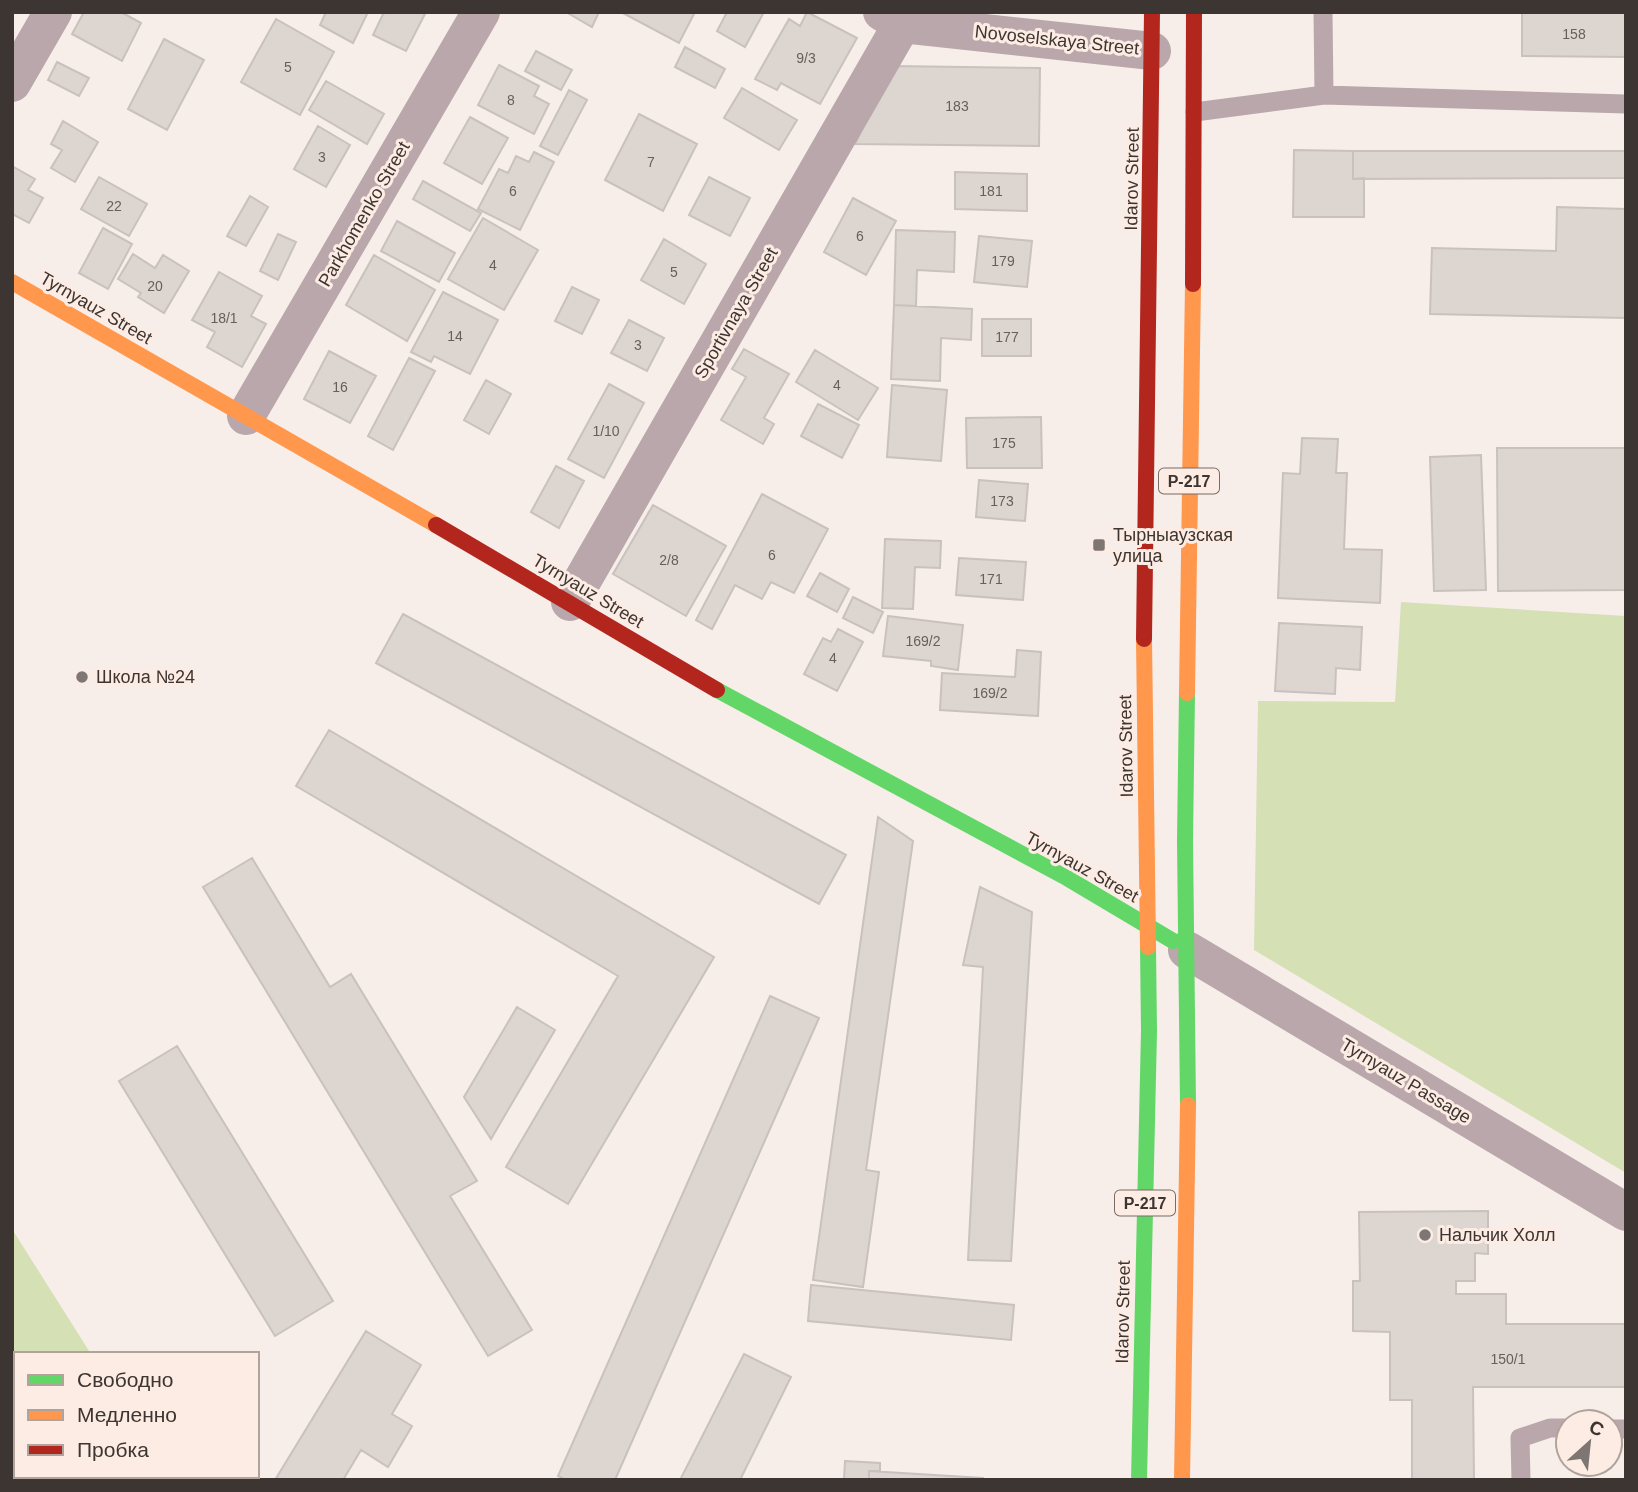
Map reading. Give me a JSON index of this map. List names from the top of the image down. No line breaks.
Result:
{"streets":{"main road":["Idarov Street","Tyrnyauz Street","Р-217"],"street":["Novoselskaya Street","Parkhomenko Street","Sportivnaya Street","Tyrnyauz Passage"]},"crossings":[["Novoselskaya Street","Idarov Street"],["Novoselskaya Street","Sportivnaya Street"],["Idarov Street","Tyrnyauz Street"],["Parkhomenko Street","Tyrnyauz Street"],["Tyrnyauz Street","Sportivnaya Street"],["Tyrnyauz Street","Р-217"],["Tyrnyauz Street","Tyrnyauz Passage"],["Р-217","Tyrnyauz Passage"]],"places":{"transit":["Тырныаузская улица"],"other":["Школа №24","Нальчик Холл"]},"house_numbers":["158","9/3","5","8","183","3","7","6","181","22","6","179","4","5","20","18/1","14","177","3","4","16","1/10","175","173","6","2/8","171","169/2","4","169/2","150/1"],"legend":["Свободно","Медленно","Пробка"],"north":"top right"}
